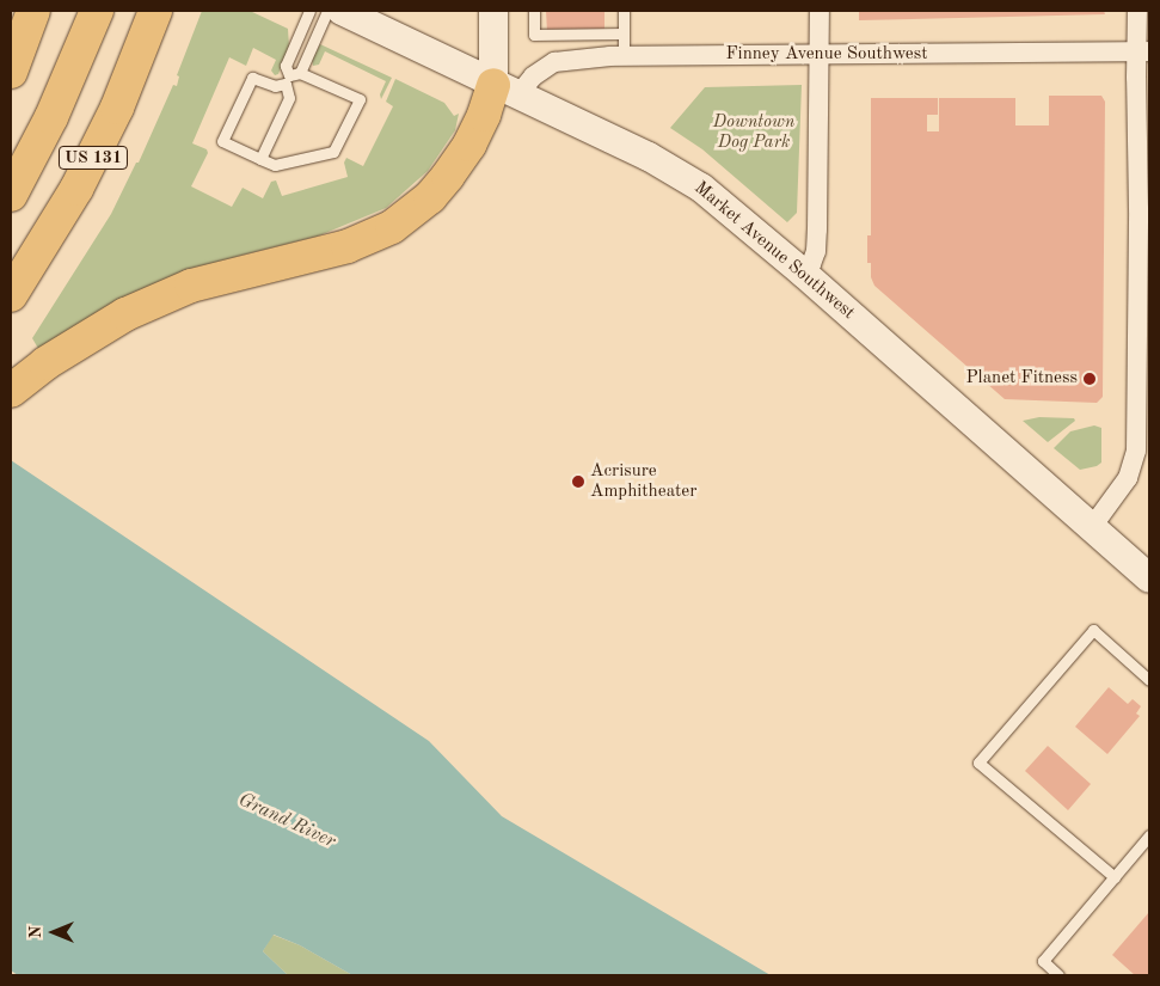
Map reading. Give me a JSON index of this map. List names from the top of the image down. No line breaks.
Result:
{"streets":{"highway":["US 131"],"main road":["Market Avenue Southwest"],"street":["Finney Avenue Southwest"]},"crossings":[["Finney Avenue Southwest","Market Avenue Southwest"]],"water":["Grand River"],"parks":["Downtown Dog Park"],"places":["Planet Fitness","Acrisure Amphitheater"],"north":"left"}
